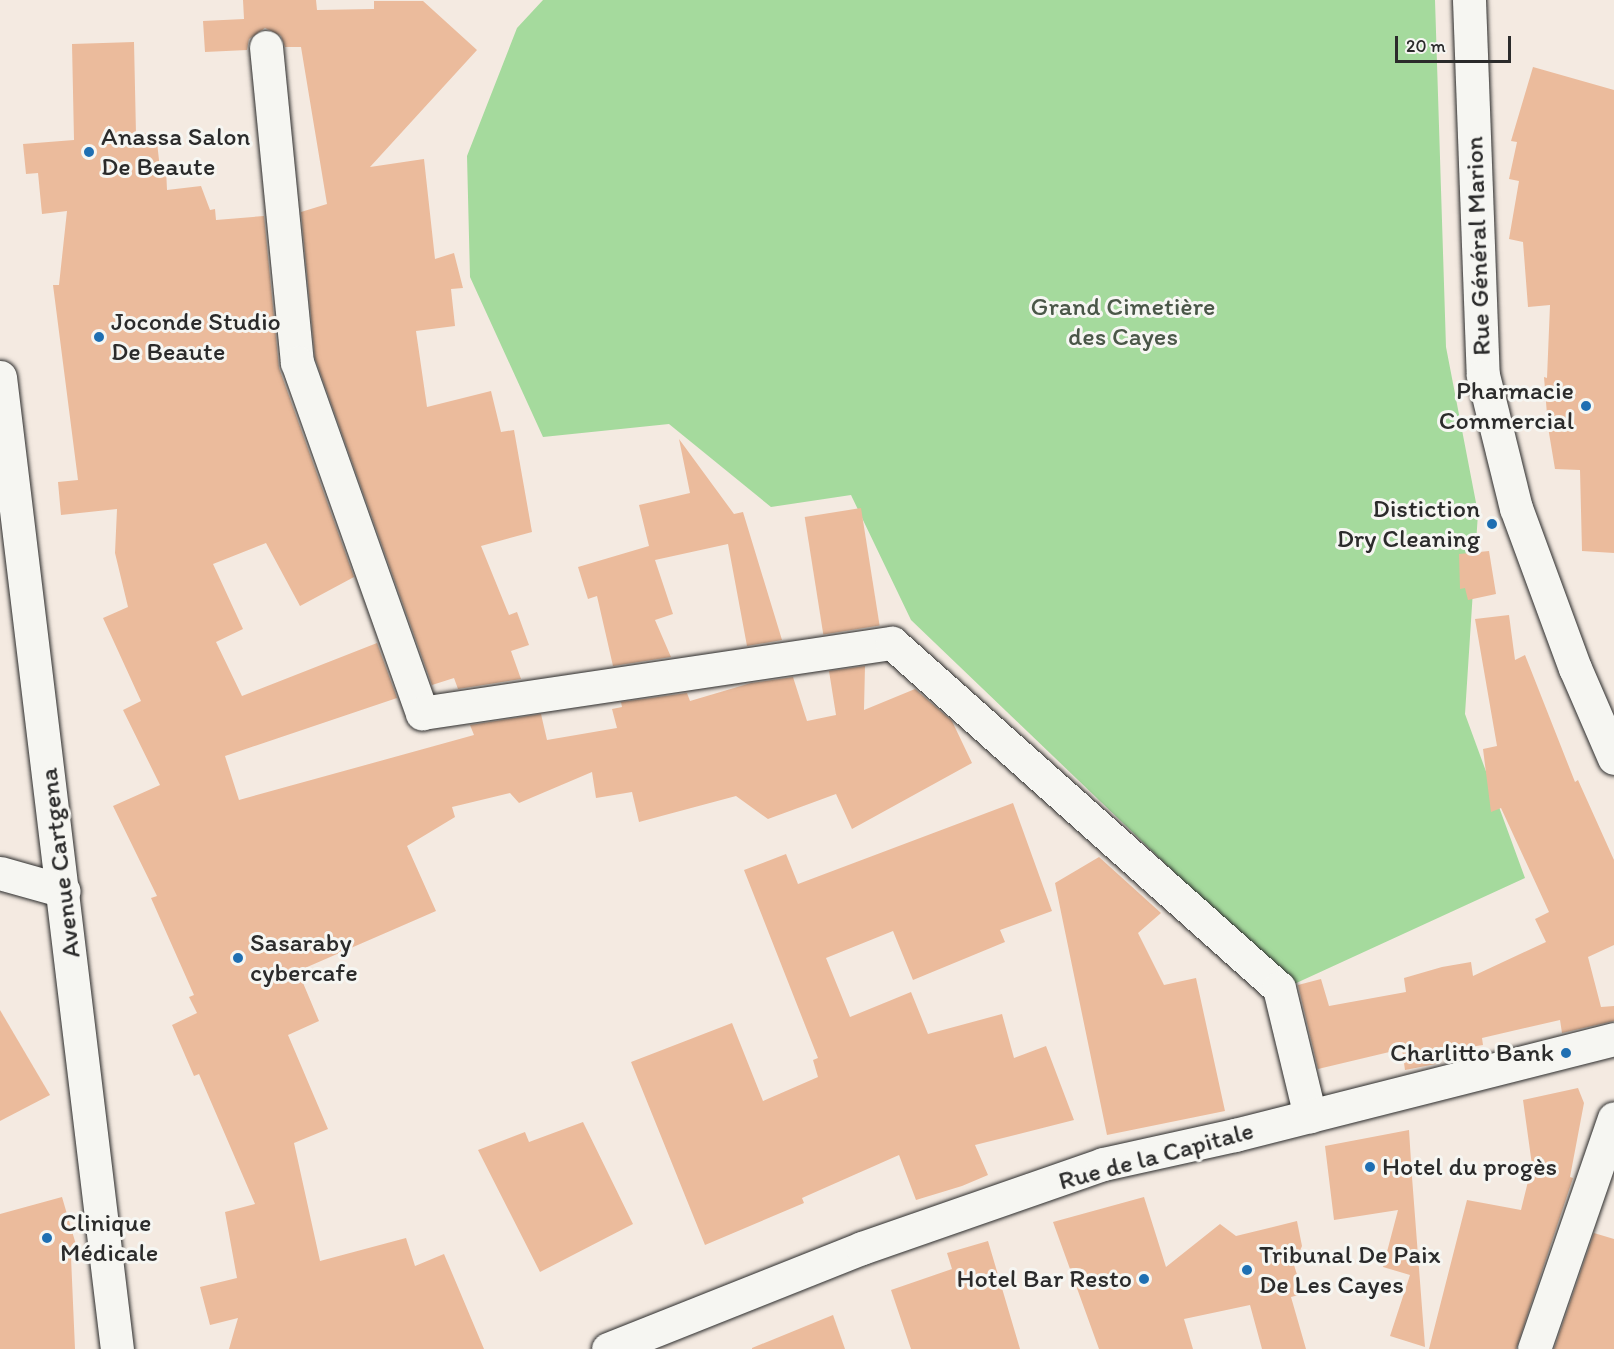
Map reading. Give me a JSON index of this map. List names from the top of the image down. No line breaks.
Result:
{"streets":{"street":["Rue Général Marion","Avenue Cartgena","Rue de la Capitale"]},"parks":["Grand Cimetière des Cayes"],"places":["Anassa Salon De Beaute","Joconde Studio De Beaute","Pharmacie Commercial","Distiction Dry Cleaning","Sasaraby cybercafe","Charlitto Bank","Hotel du progès","Clinique Médicale","Tribunal De Paix De Les Cayes","Hotel Bar Resto"],"scale_bar":"20 m"}
